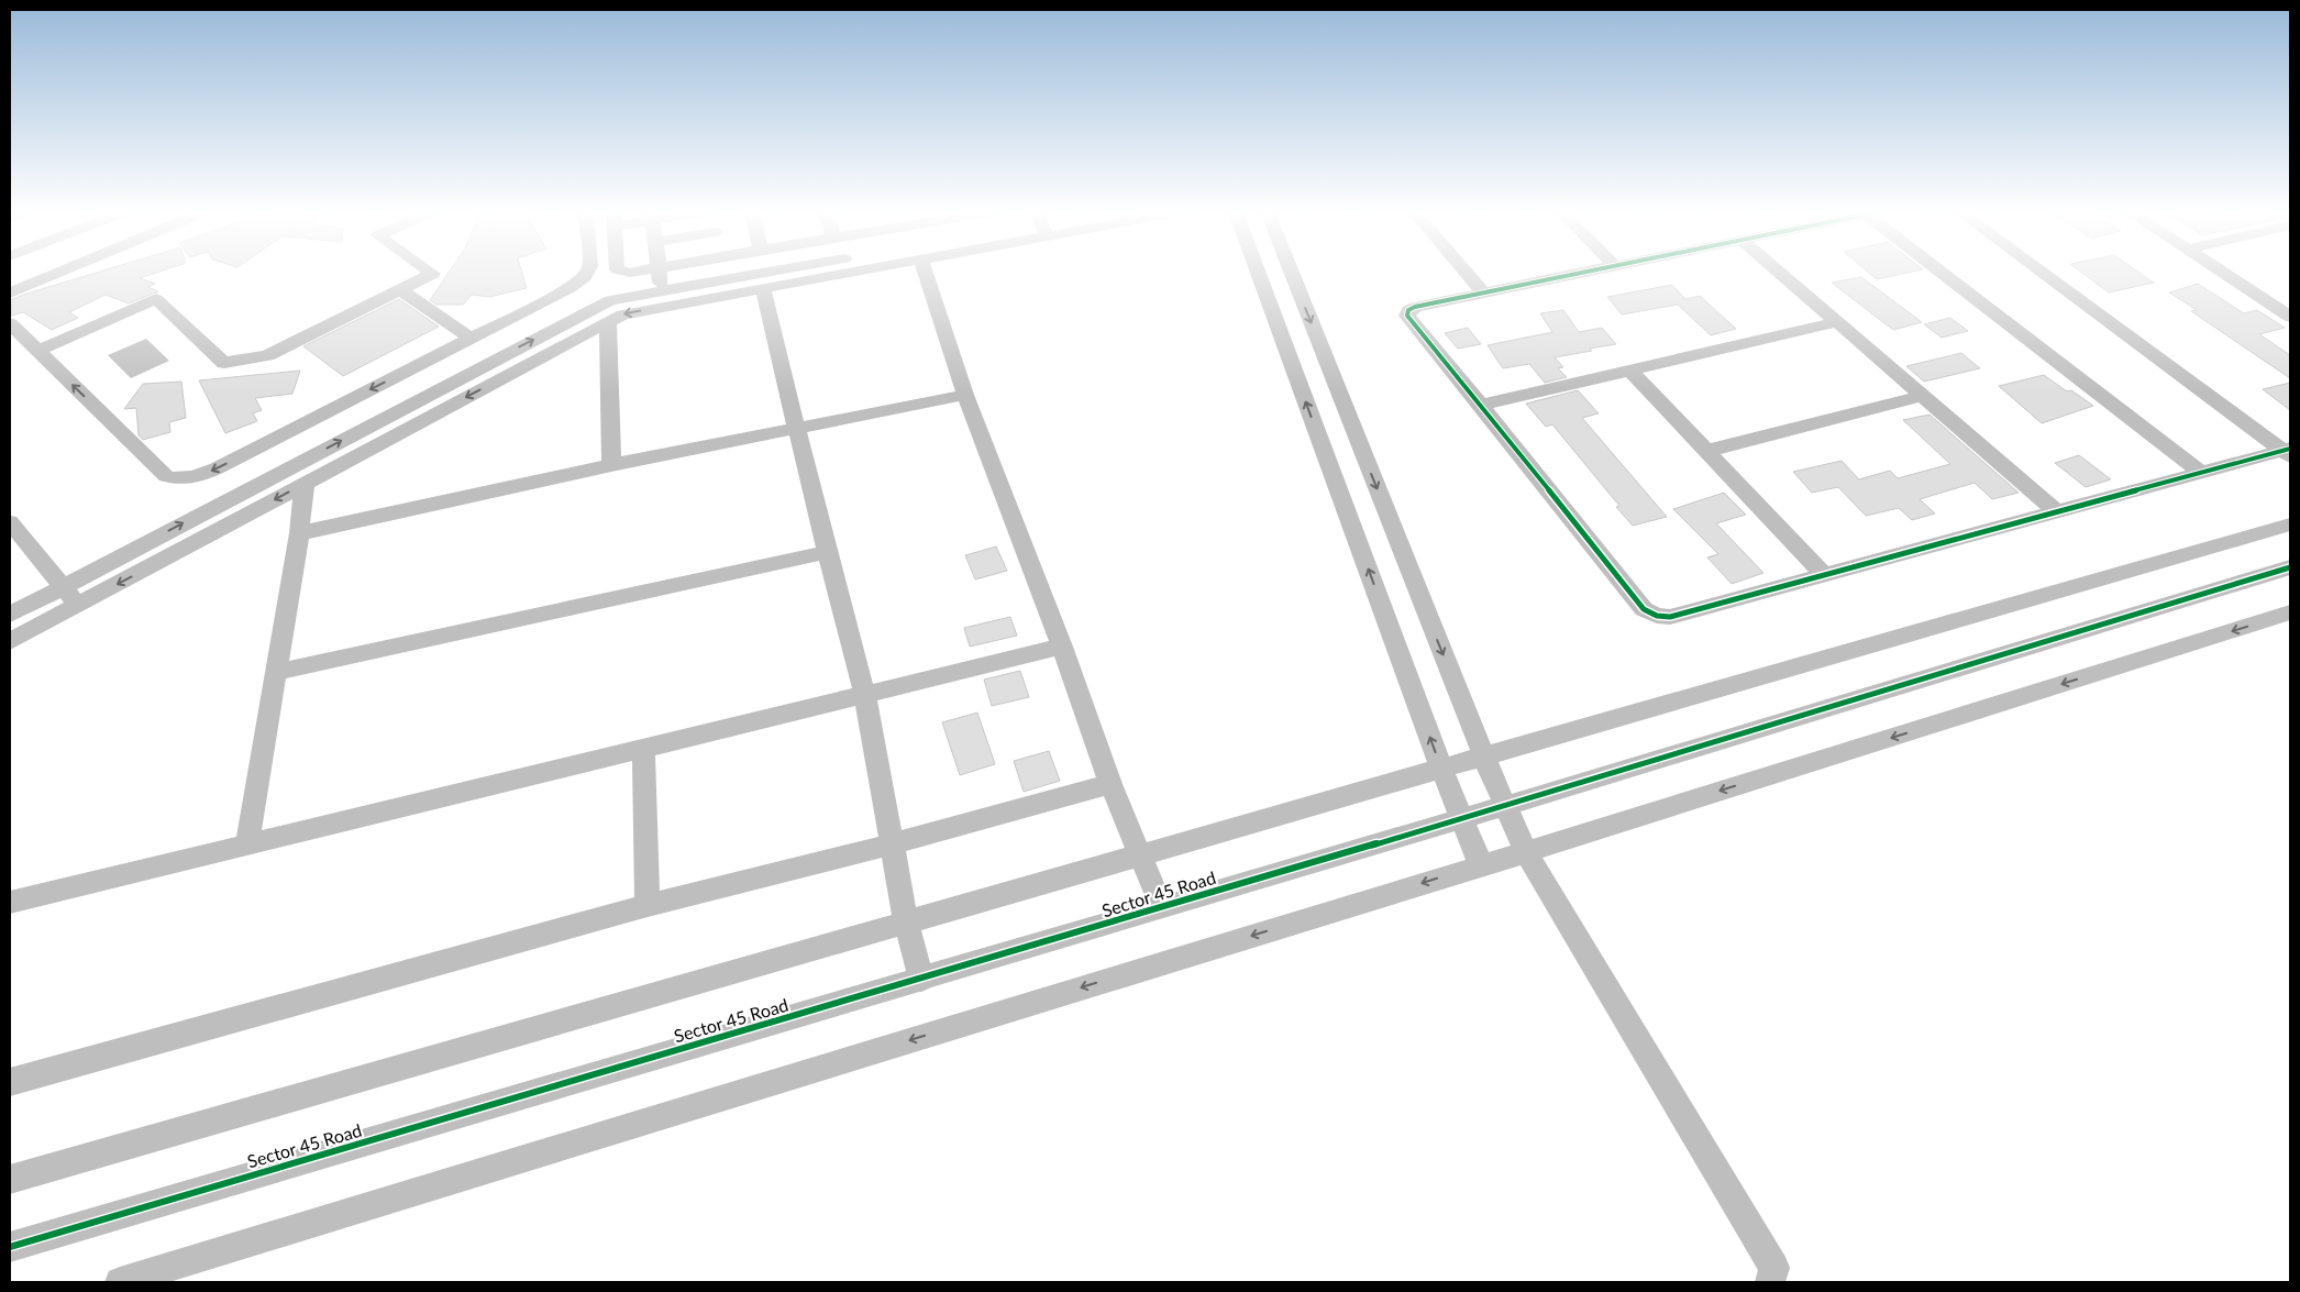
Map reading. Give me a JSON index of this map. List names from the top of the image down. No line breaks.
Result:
{"streets":{"street":["Sector 45 Road"]}}
